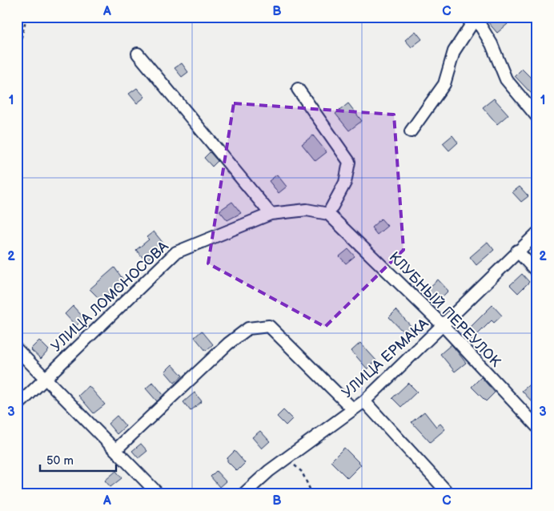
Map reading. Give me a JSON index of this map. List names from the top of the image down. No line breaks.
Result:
{"streets":{"street":["УЛИЦА ЛОМОНОСОВА","КЛУБНЫЙ ПЕРЕУЛОК","УЛИЦА ЕРМАКА"]},"crossings":[["УЛИЦА ЛОМОНОСОВА","КЛУБНЫЙ ПЕРЕУЛОК"],["КЛУБНЫЙ ПЕРЕУЛОК","УЛИЦА ЕРМАКА"]],"scale_bar":"50 m","grid":{"columns":["A","B","C"],"rows":["1","2","3"]}}
